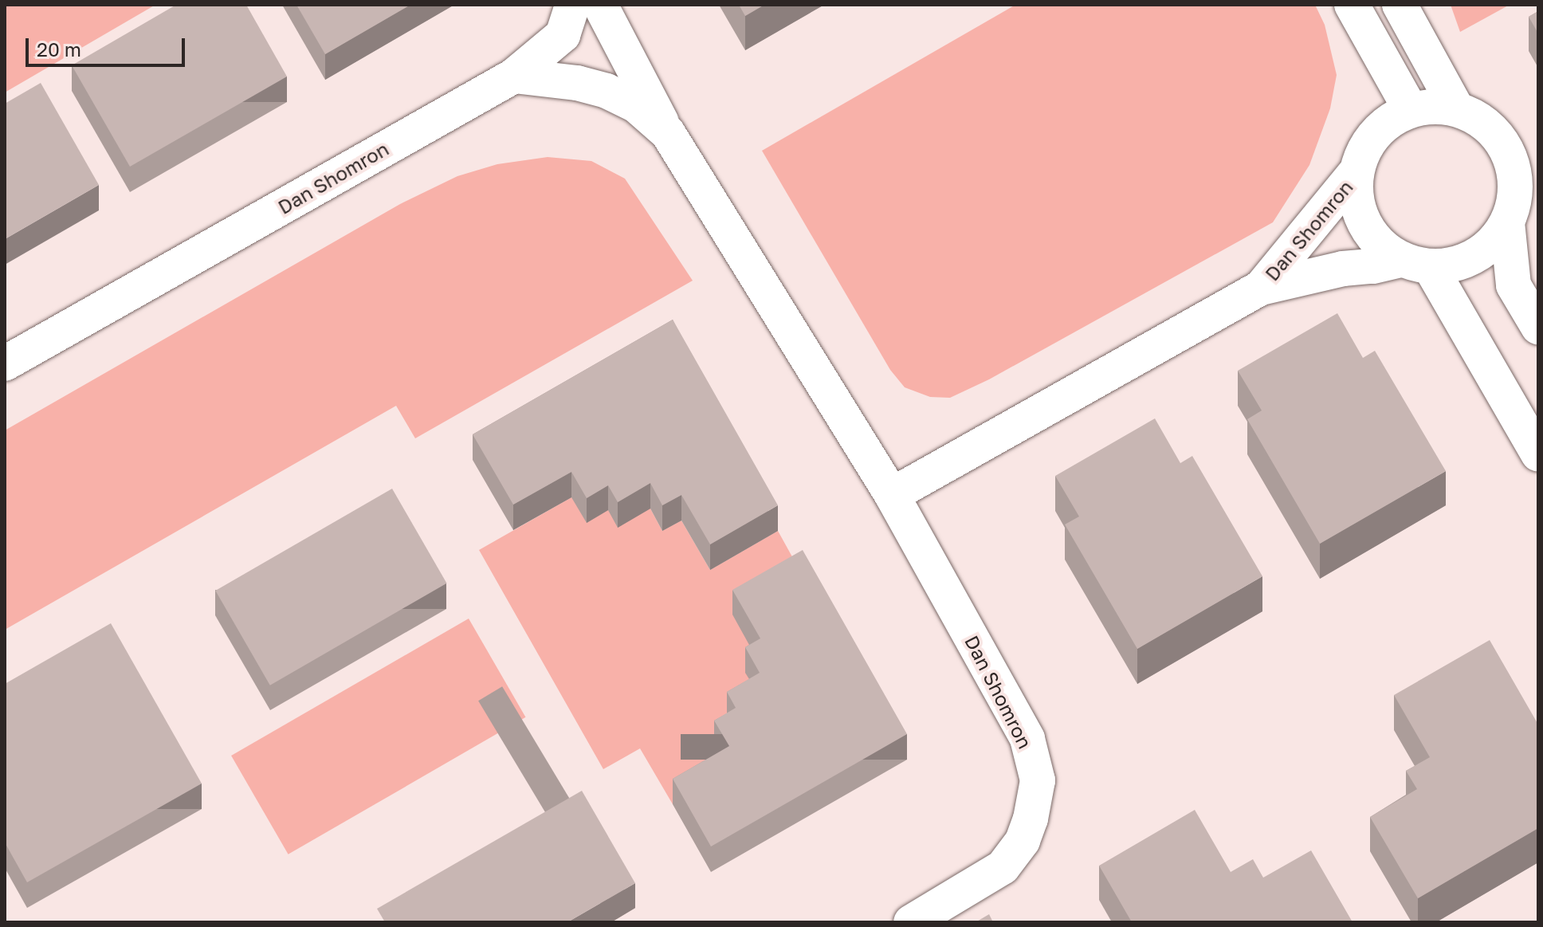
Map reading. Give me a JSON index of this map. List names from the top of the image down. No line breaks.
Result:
{"streets":{"street":["Dan Shomron"]},"scale_bar":"20 m"}
